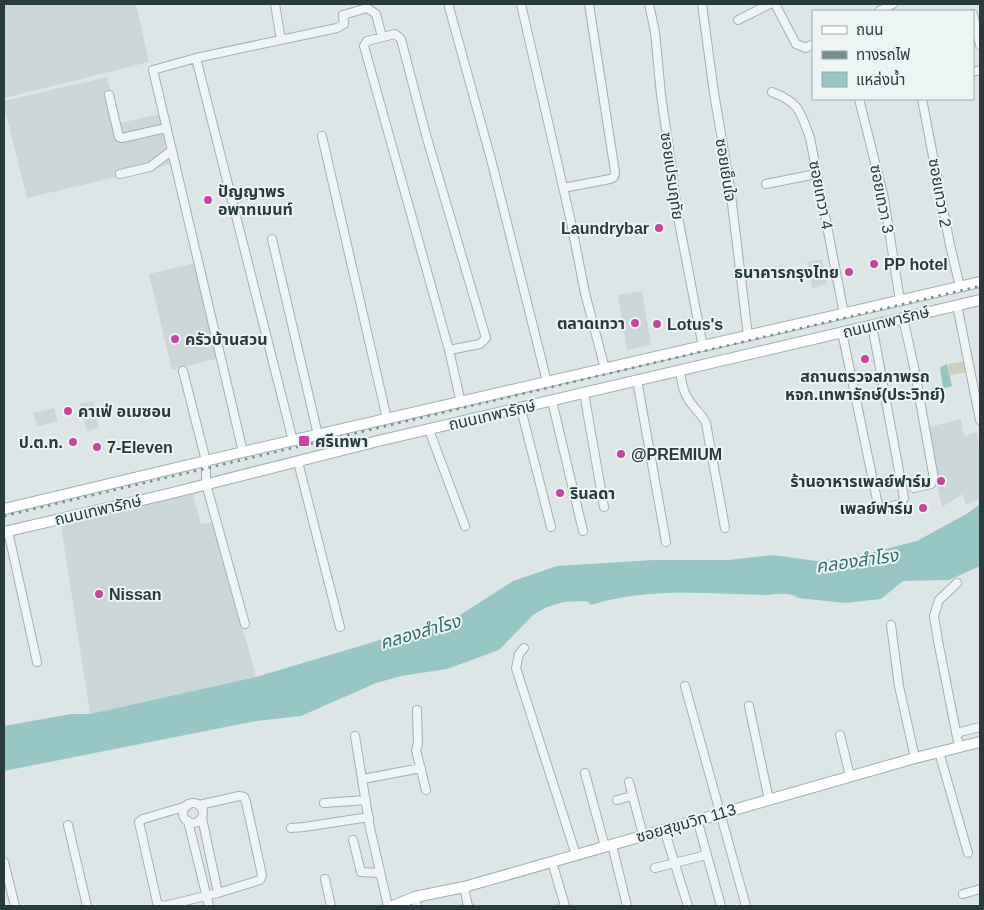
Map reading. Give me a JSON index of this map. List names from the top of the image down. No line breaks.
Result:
{"streets":{"main road":["ถนนเทพารักษ์","ซอยสุขุมวิท 113"],"street":["ซอยเย็นใจ","ซอยเปรมฤทัย","ซอยเทวา 2","ซอยเทวา 4","ซอยเทวา 3"]},"crossings":[["ซอยเย็นใจ","ถนนเทพารักษ์"],["ซอยเปรมฤทัย","ถนนเทพารักษ์"],["ซอยเทวา 2","ถนนเทพารักษ์"],["ซอยเทวา 4","ถนนเทพารักษ์"],["ซอยเทวา 3","ถนนเทพารักษ์"]],"water":["คลองสำโรง"],"places":{"other":["ปัญญาพร อพาทเมนท์","Laundrybar","PP hotel","ธนาคารกรุงไทย","ตลาดเทวา","Lotus's","ครัวบ้านสวน","สถานตรวจสภาพรถ หจก.เทพารักษ์(ประวิทย์)","คาเฟ่ อเมซอน","ป.ต.ท.","7-Eleven","@PREMIUM","ร้านอาหารเพลย์ฟาร์ม","รินลดา","เพลย์ฟาร์ม","Nissan"],"transit":["ศรีเทพา"]},"legend":["ถนน","ทางรถไฟ","แหล่งน้ำ"]}
